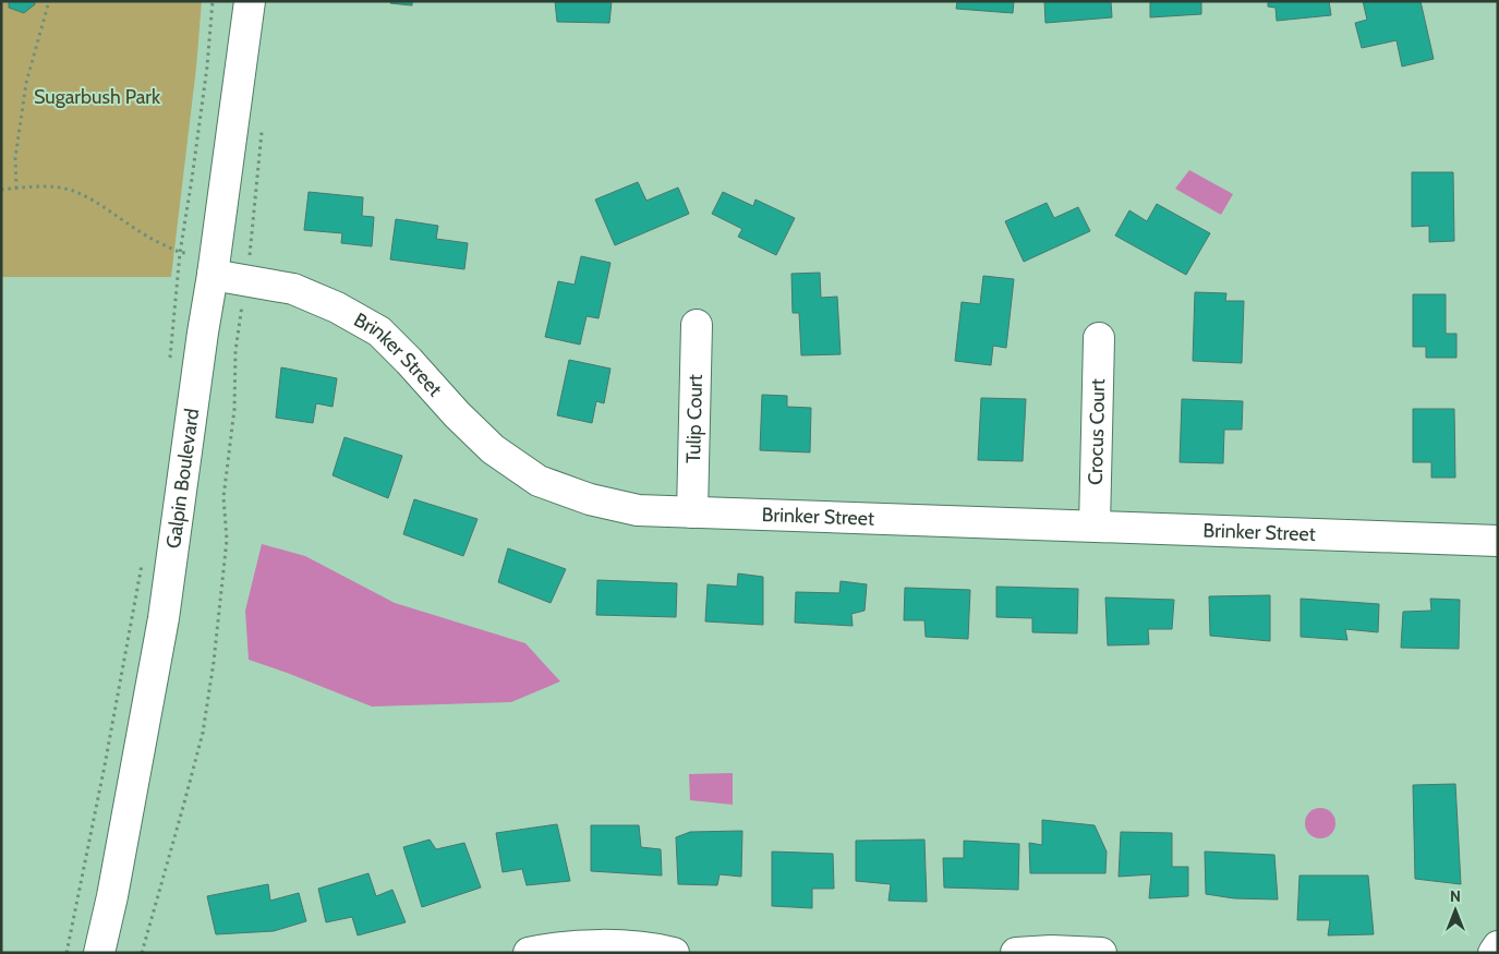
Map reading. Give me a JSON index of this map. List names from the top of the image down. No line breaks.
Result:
{"streets":{"street":["Brinker Street","Tulip Court","Crocus Court","Galpin Boulevard"]},"crossings":[["Brinker Street","Tulip Court"],["Brinker Street","Crocus Court"],["Brinker Street","Galpin Boulevard"]],"parks":["Sugarbush Park"],"north":"top"}
